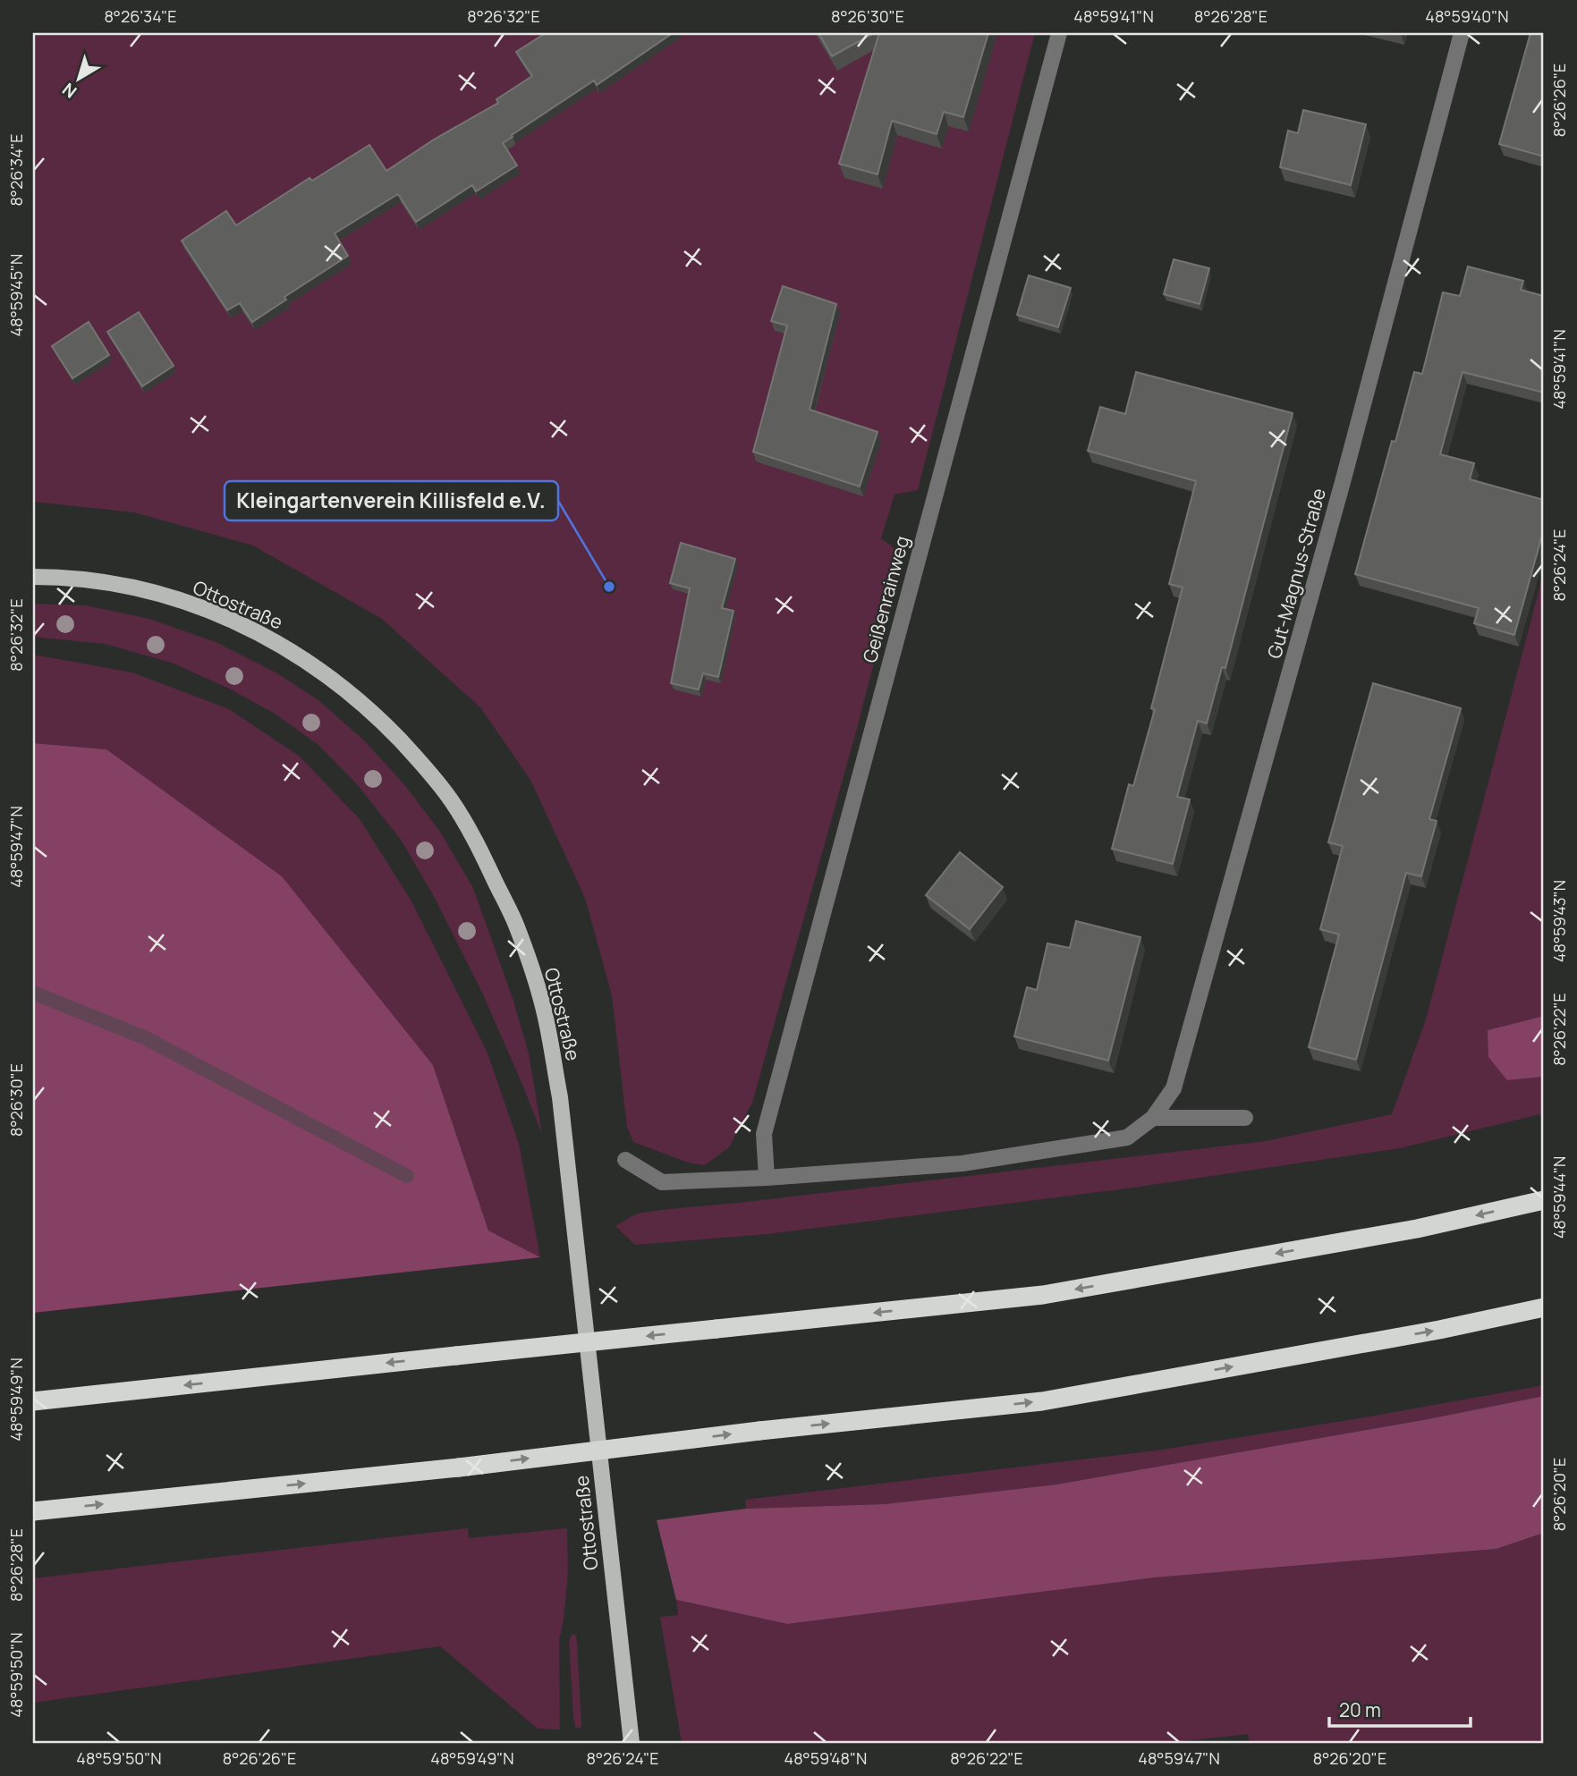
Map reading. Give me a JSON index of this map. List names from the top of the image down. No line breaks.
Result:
{"streets":{"main road":["Ottostraße"],"street":["Gut-Magnus-Straße","Geißenrainweg"]},"places":["Kleingartenverein Killisfeld e.V."],"scale_bar":"20 m","north":"bottom left","coordinates":["8°26'34\"E","8°26'32\"E","8°26'30\"E","48°59'41\"N","8°26'28\"E","48°59'40\"N","8°26'26\"E","48°59'45\"N","8°26'24\"E","48°59'47\"N","48°59'43\"N","8°26'22\"E","48°59'44\"N","48°59'49\"N","8°26'20\"E","48°59'50\"N","48°59'48\"N"]}
